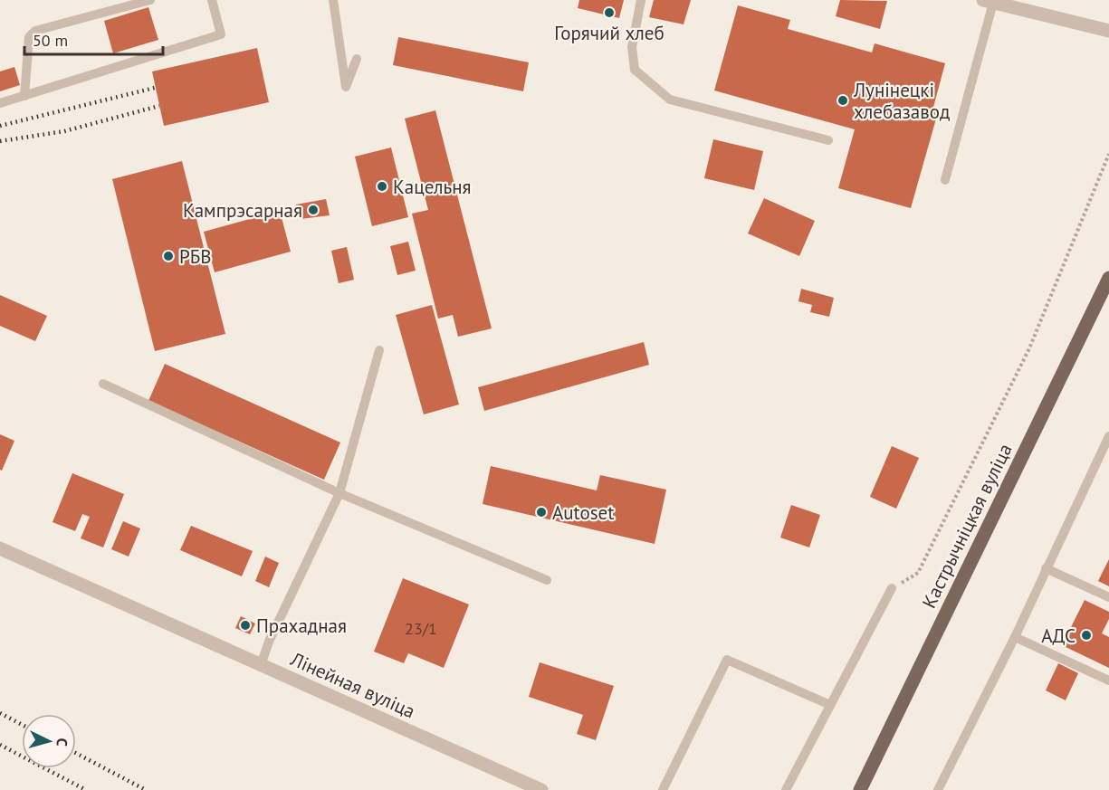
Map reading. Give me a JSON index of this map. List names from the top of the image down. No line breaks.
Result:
{"streets":{"main road":["Кастрычніцкая вуліца"],"street":["Лінейная вуліца"]},"places":["Горячий хлеб","Лунінецкі хлебазавод","Кацельня","Кампрэсарная","РБВ","Autoset","Прахадная","АДС"],"house_numbers":["23/1"],"scale_bar":"50 m","north":"right"}
